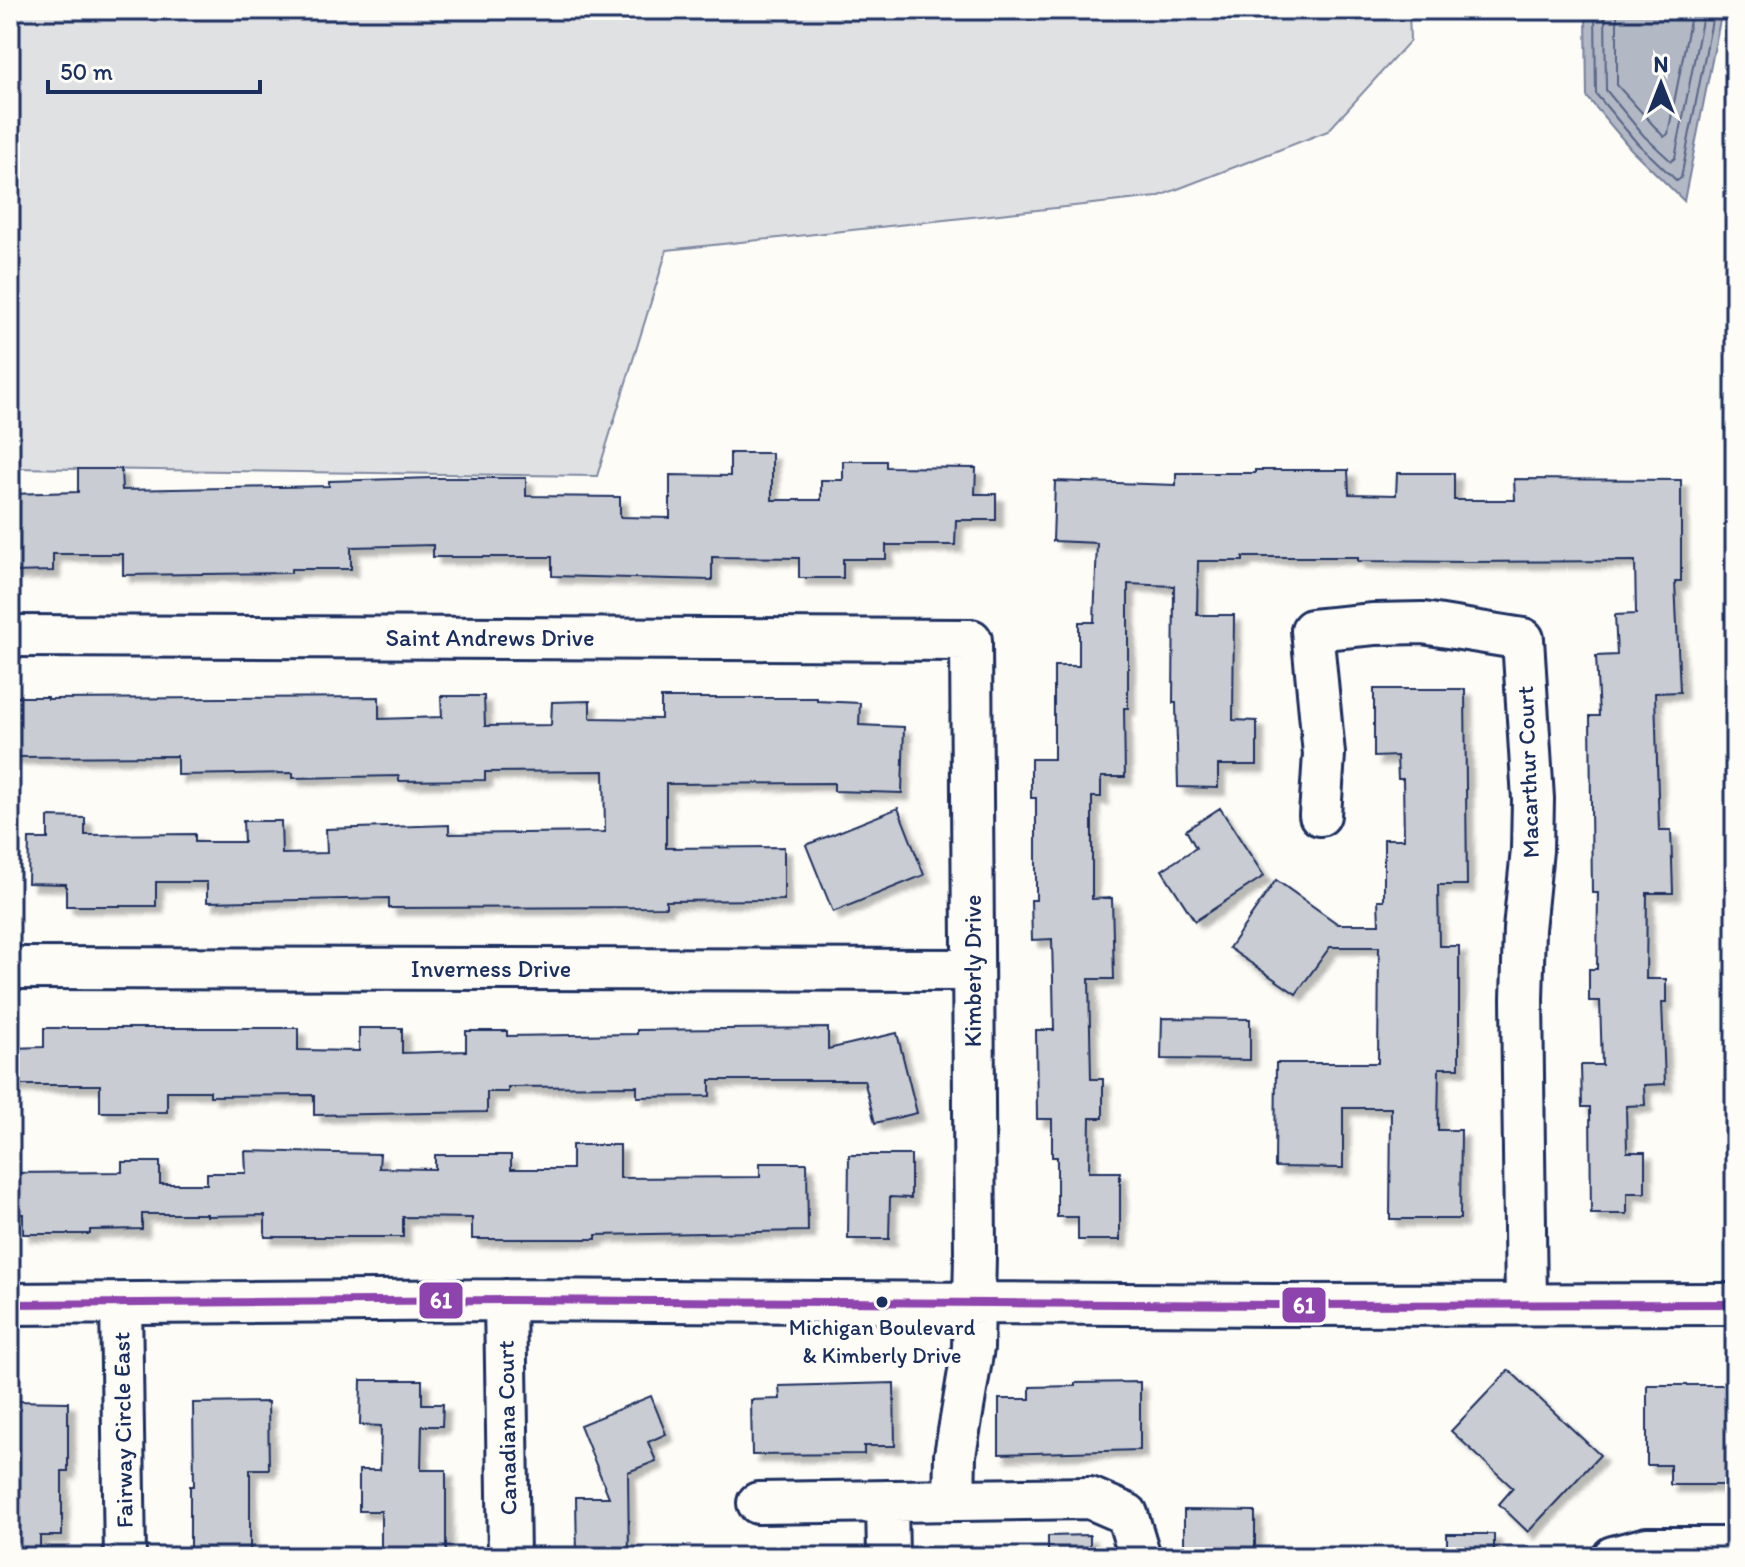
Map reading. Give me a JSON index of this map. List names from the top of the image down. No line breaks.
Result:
{"streets":{"street":["Saint Andrews Drive","Macarthur Court","Inverness Drive","Kimberly Drive","Canadiana Court","Fairway Circle East"]},"crossings":[["Saint Andrews Drive","Kimberly Drive"],["Inverness Drive","Kimberly Drive"]],"places":["Michigan Boulevard & Kimberly Drive"],"lines":["transit line 61"],"scale_bar":"50 m","north":"top"}
